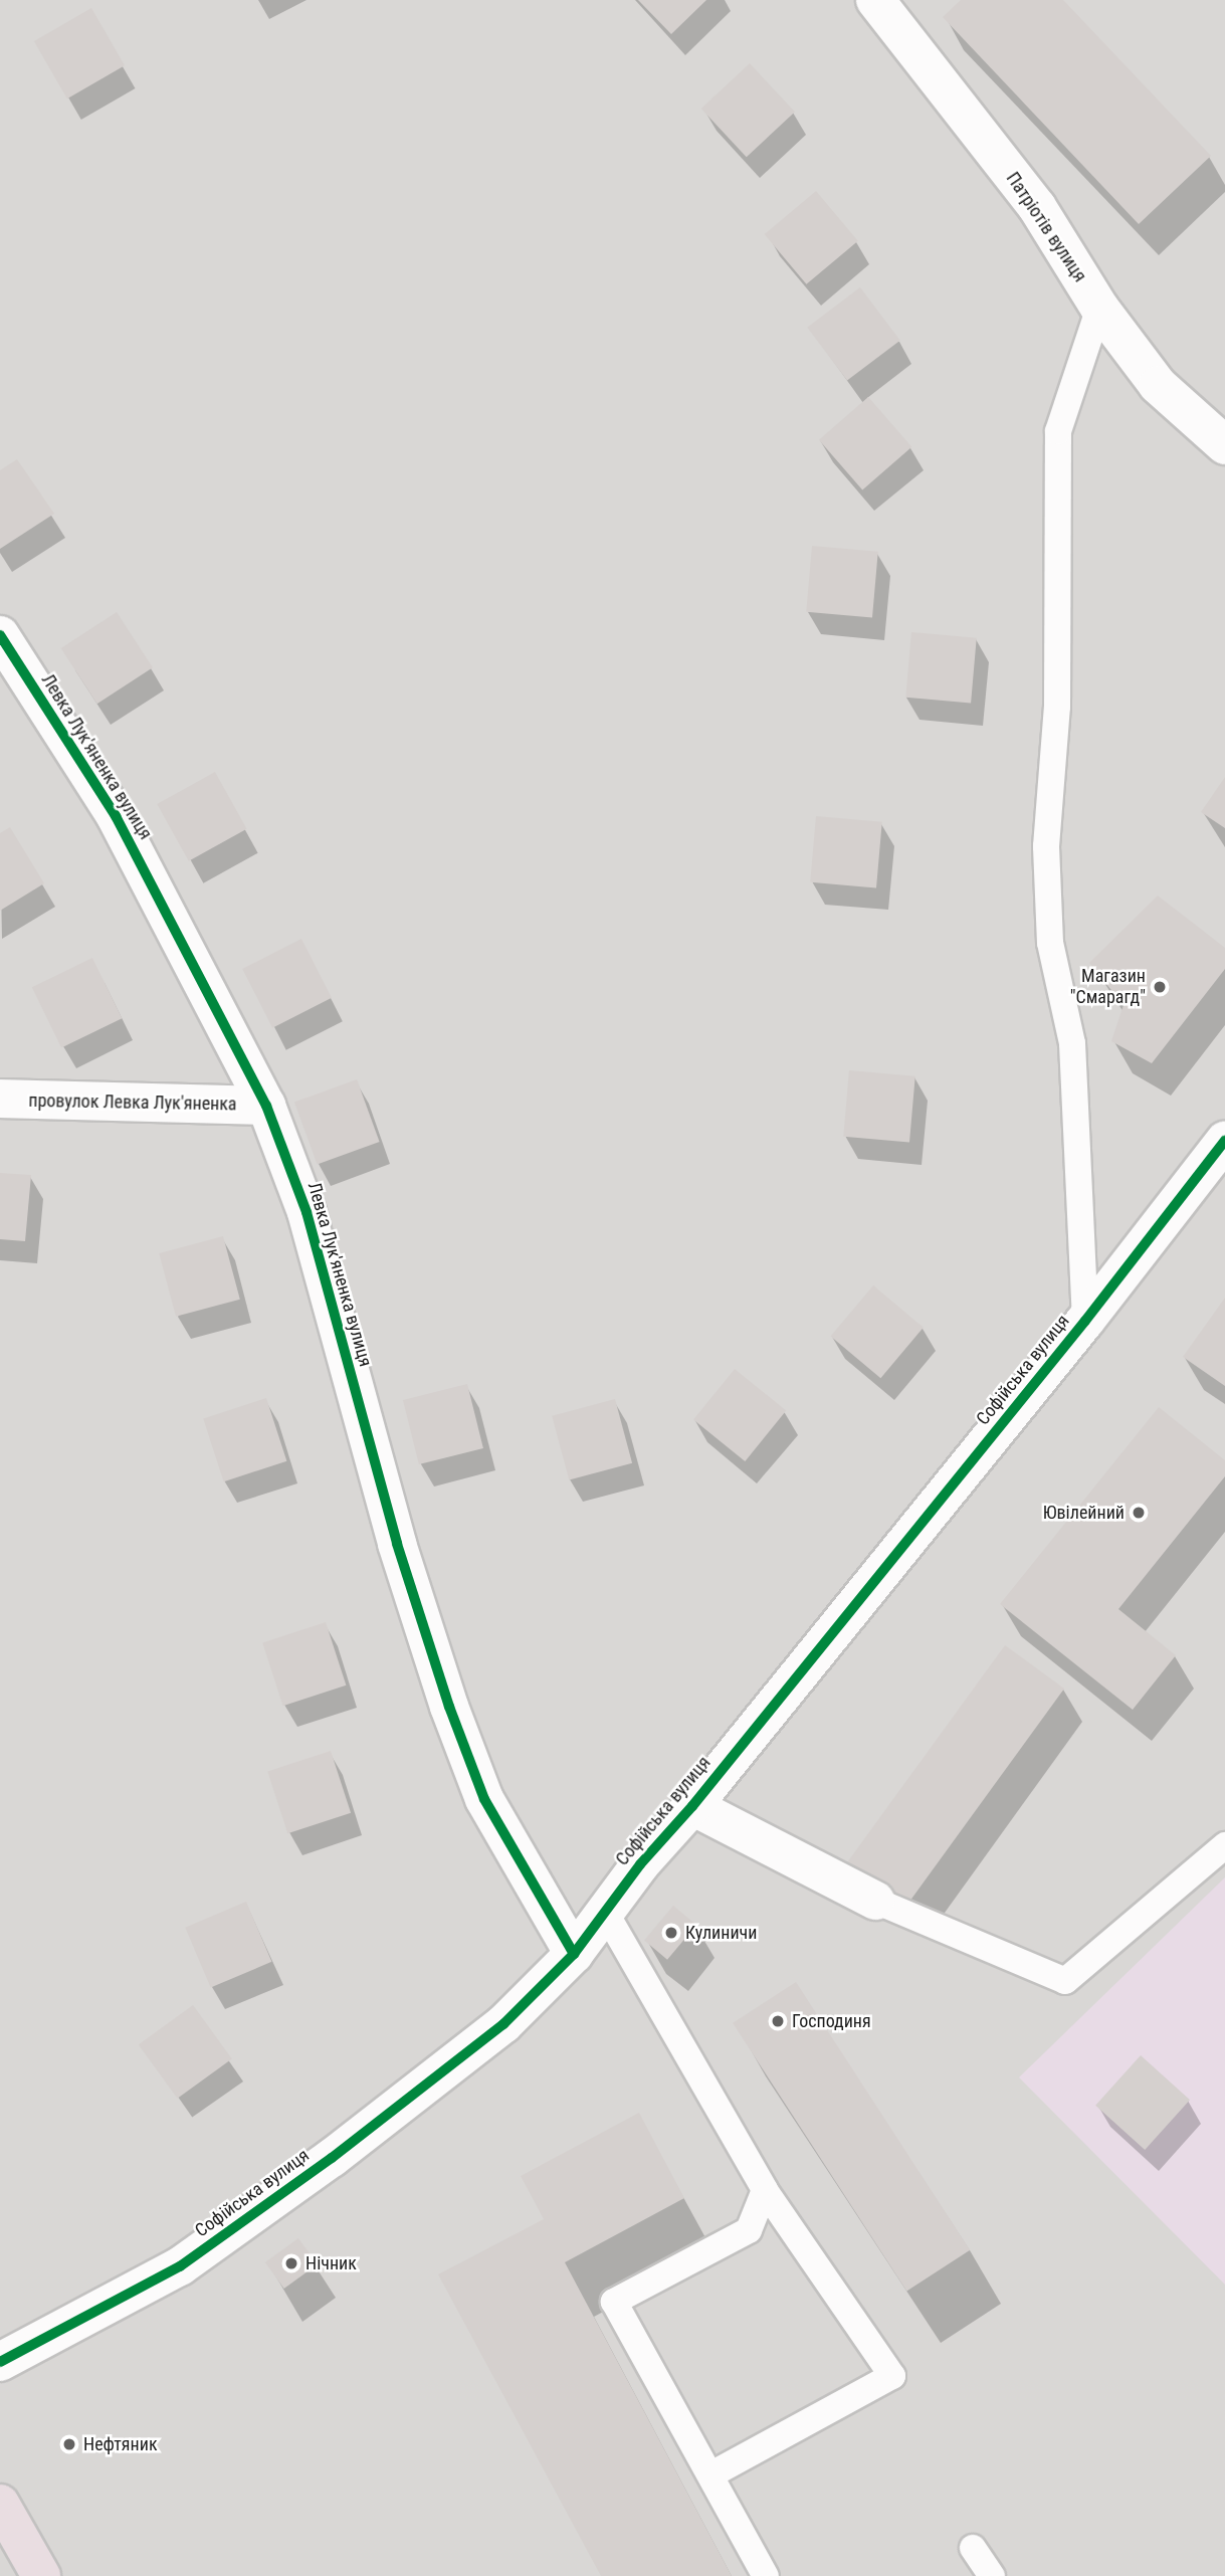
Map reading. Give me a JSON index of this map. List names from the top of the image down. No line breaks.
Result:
{"streets":{"street":["Патріотів вулиця","Левка Лук'яненка вулиця","провулок Левка Лук'яненка","Софійська вулиця"]},"crossings":[["Левка Лук'яненка вулиця","провулок Левка Лук'яненка"],["Левка Лук'яненка вулиця","Софійська вулиця"]],"places":["Магазин \"Смарагд\"","Ювілейний","Кулиничи","Господиня","Нічник","Нефтяник"]}
